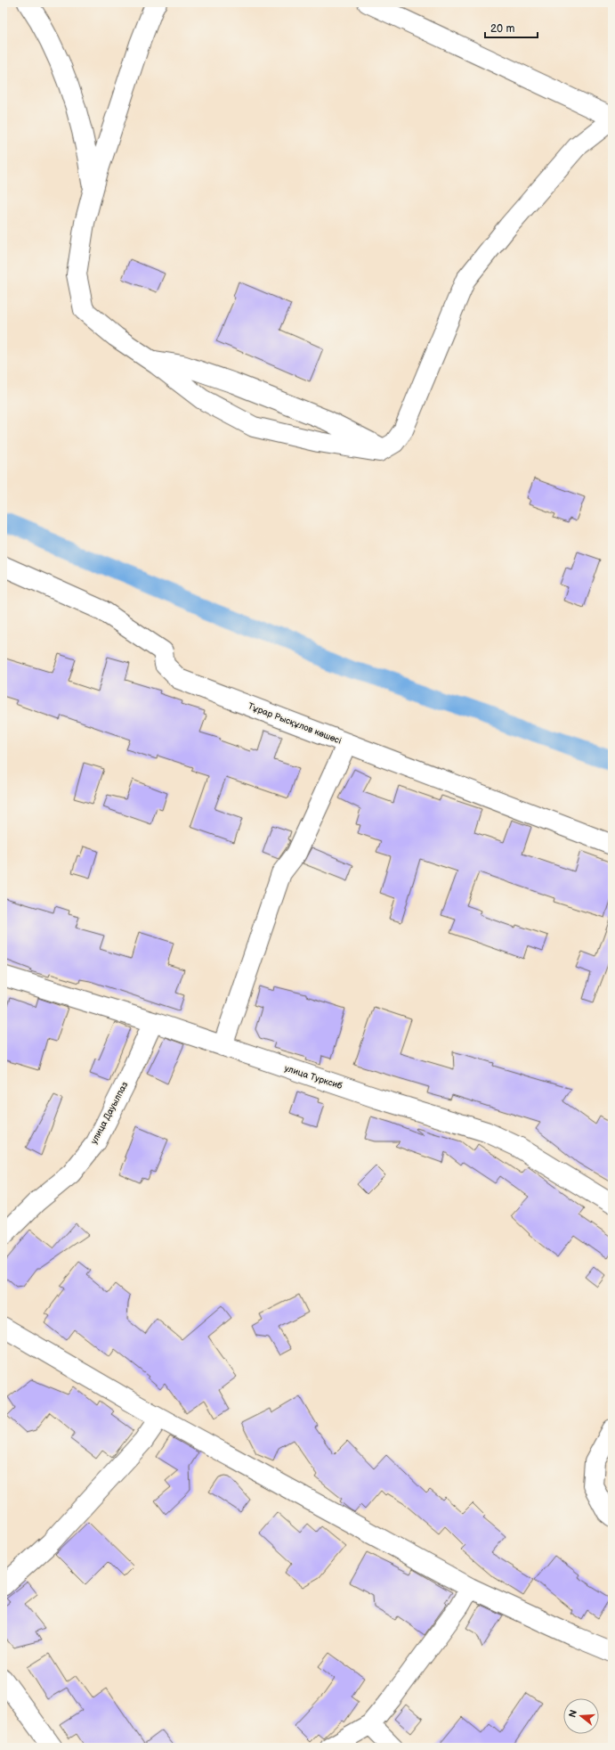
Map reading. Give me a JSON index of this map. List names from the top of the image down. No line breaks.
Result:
{"streets":{"street":["Тұрар Рысқұлов көшесі","улица Турксиб","улица Дауылпаз"]},"crossings":[["улица Турксиб","улица Дауылпаз"]],"scale_bar":"20 m","north":"left"}
